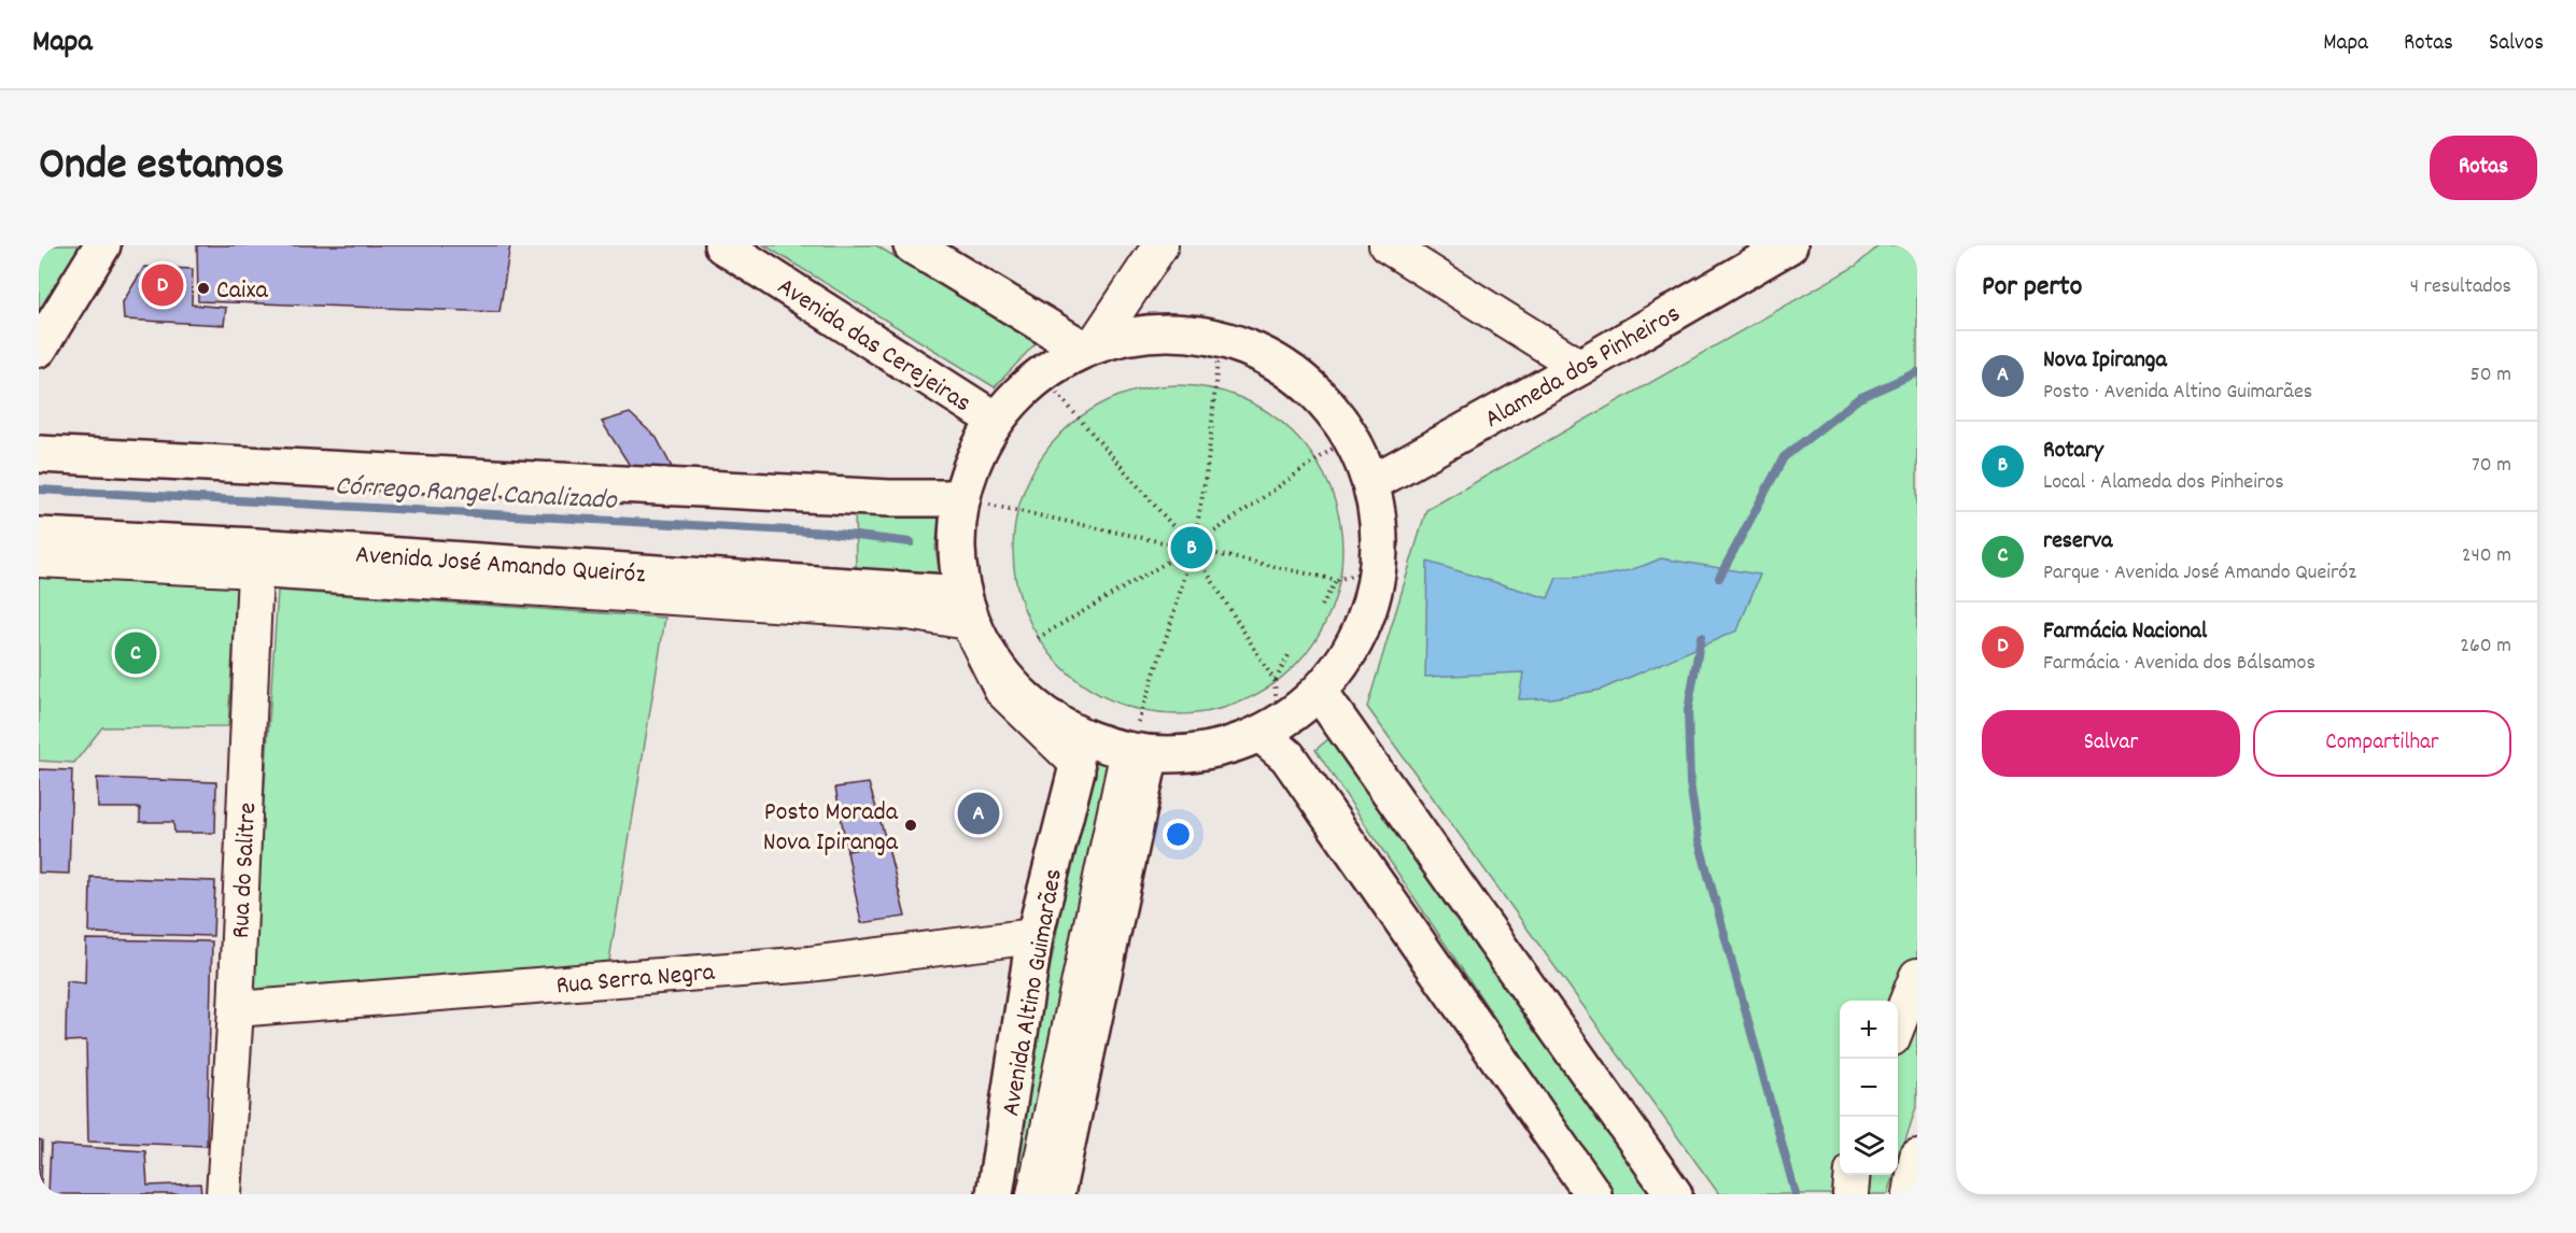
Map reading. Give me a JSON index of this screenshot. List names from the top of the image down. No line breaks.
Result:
{"streets":{"main road":["Avenida das Cerejeiras","Alameda dos Pinheiros","Avenida José Amando Queiróz","Avenida Altino Guimarães"],"street":["Rua do Salitre","Rua Serra Negra"]},"crossings":[["Avenida José Amando Queiróz","Rua do Salitre"],["Rua do Salitre","Rua Serra Negra"],["Rua Serra Negra","Avenida Altino Guimarães"]],"water":["Córrego Rangel Canalizado"],"places":["Caixa","Posto Morada Nova Ipiranga"],"page":{"header":"Mapa","nav":["Mapa","Rotas","Salvos"],"title":"Onde estamos","buttons":["Rotas",["Salvar","Compartilhar"]],"heading":["Por perto","4 resultados"],"pins":["D","B","C","A"],"list":[{"mark":"A","name":"Nova Ipiranga","note":"Posto · Avenida Altino Guimarães","value":"50 m"},{"mark":"B","name":"Rotary","note":"Local · Alameda dos Pinheiros","value":"70 m"},{"mark":"C","name":"reserva","note":"Parque · Avenida José Amando Queiróz","value":"240 m"},{"mark":"D","name":"Farmácia Nacional","note":"Farmácia · Avenida dos Bálsamos","value":"260 m"}],"map_buttons":["+","−"]}}
